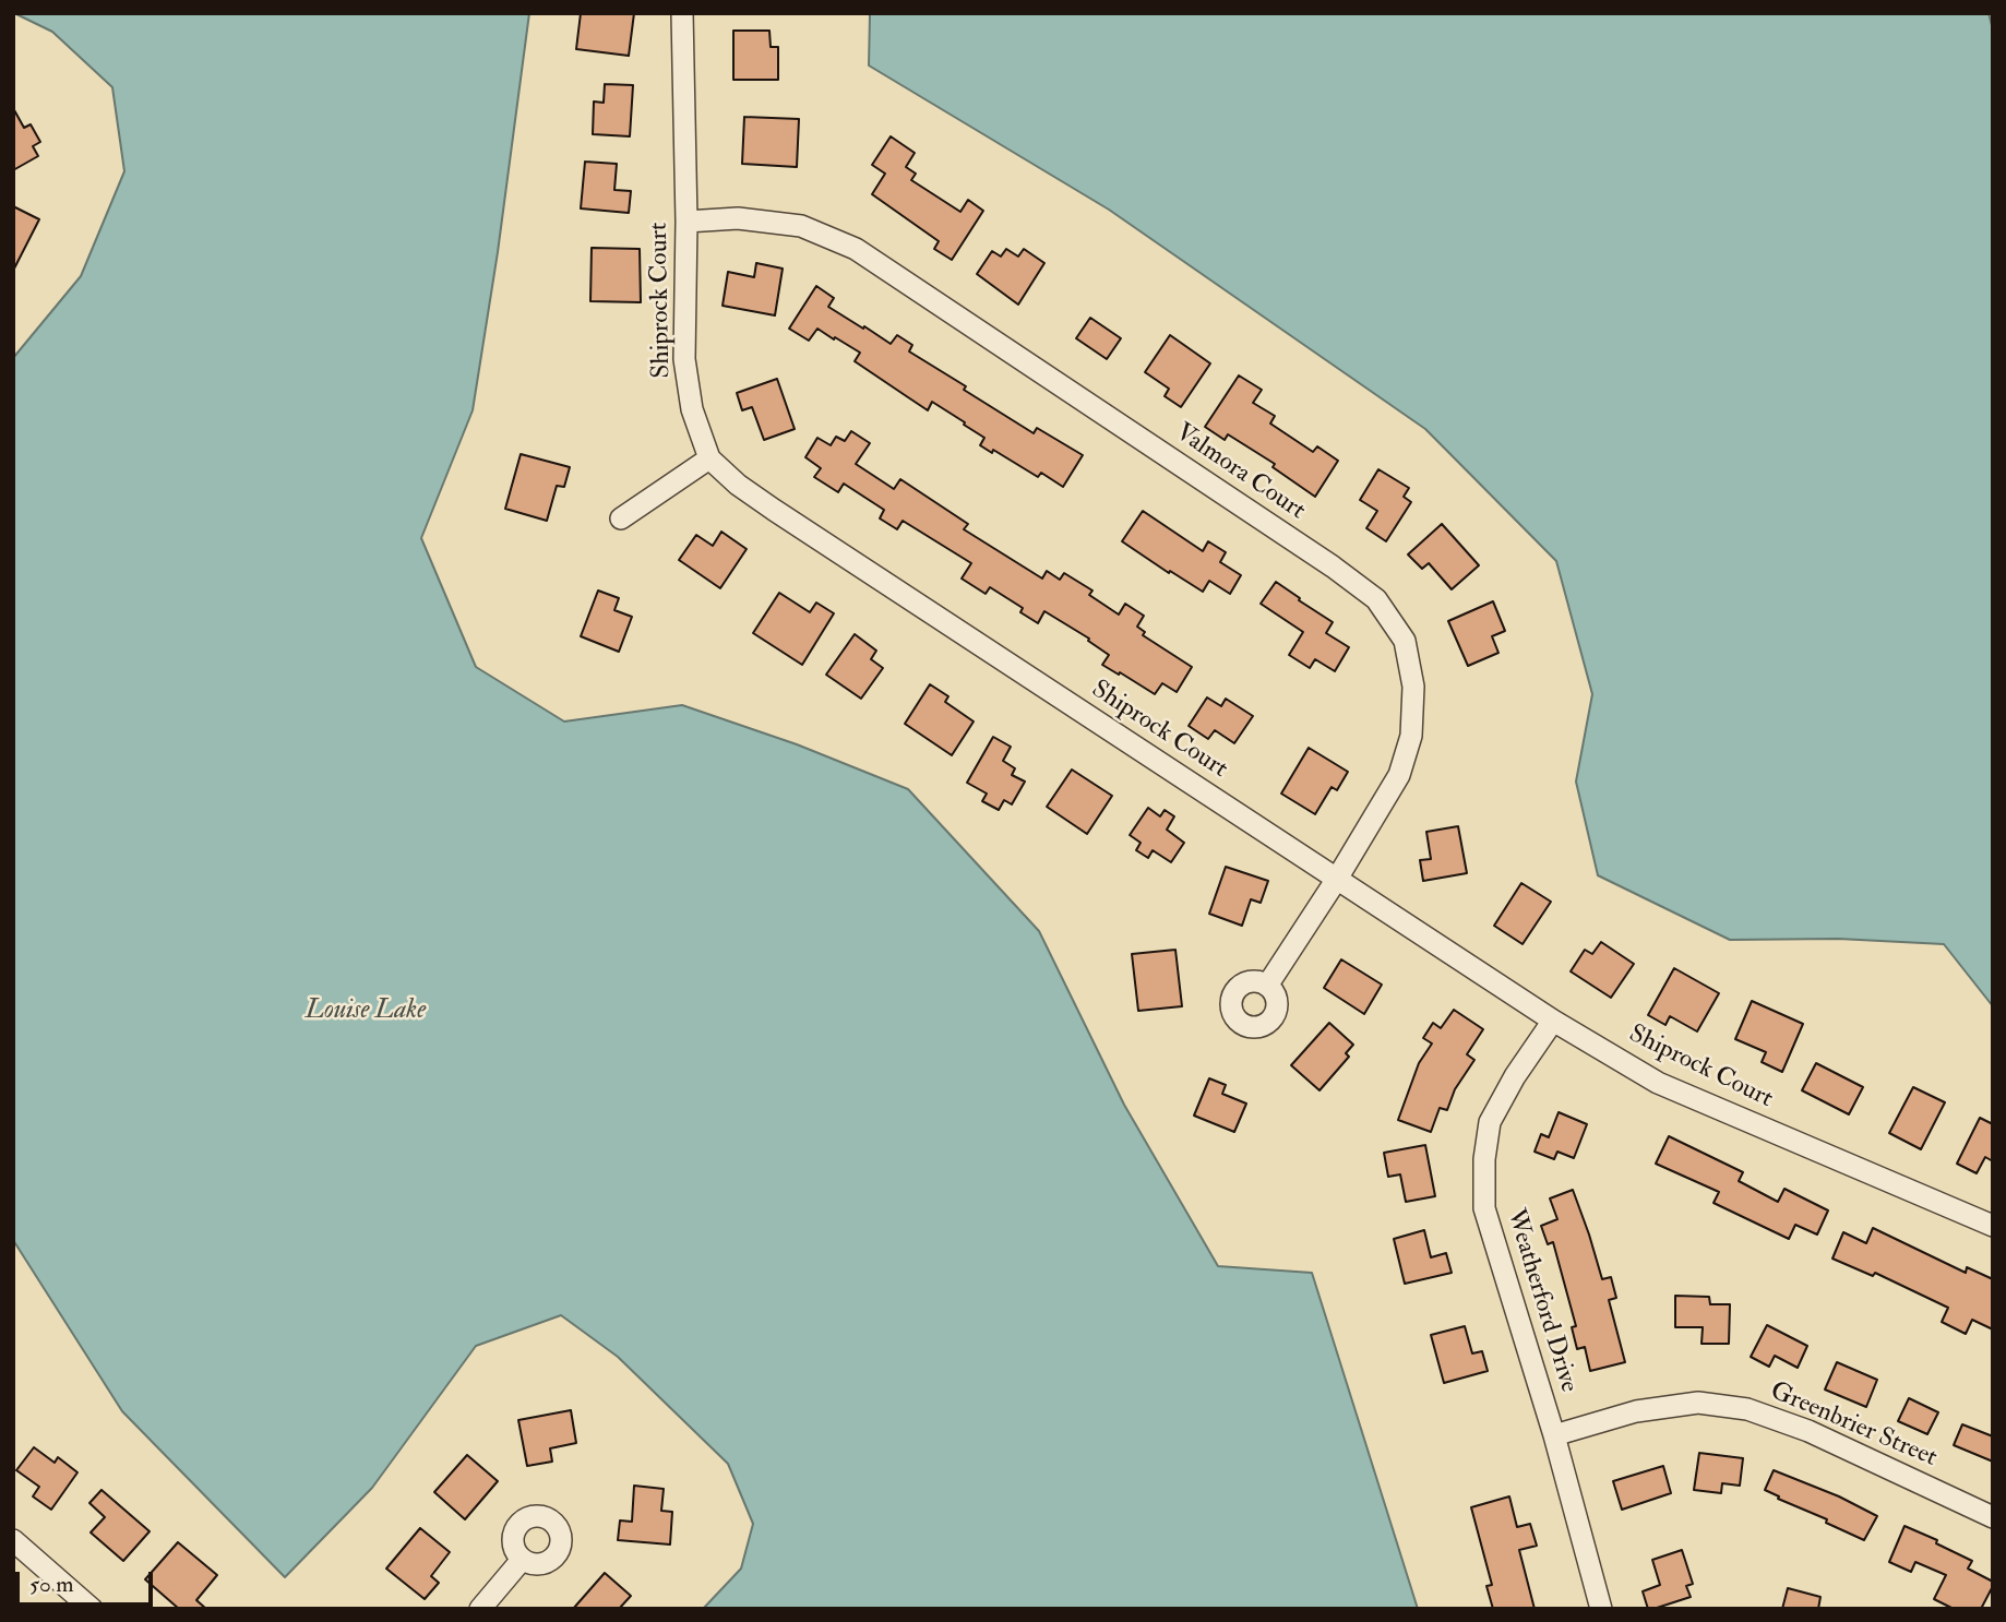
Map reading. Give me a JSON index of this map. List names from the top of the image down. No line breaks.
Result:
{"streets":{"street":["Shiprock Court","Valmora Court","Weatherford Drive","Greenbrier Street"]},"crossings":[["Shiprock Court","Valmora Court"],["Shiprock Court","Weatherford Drive"],["Weatherford Drive","Greenbrier Street"]],"water":["Louise Lake"],"scale_bar":"50 m"}
